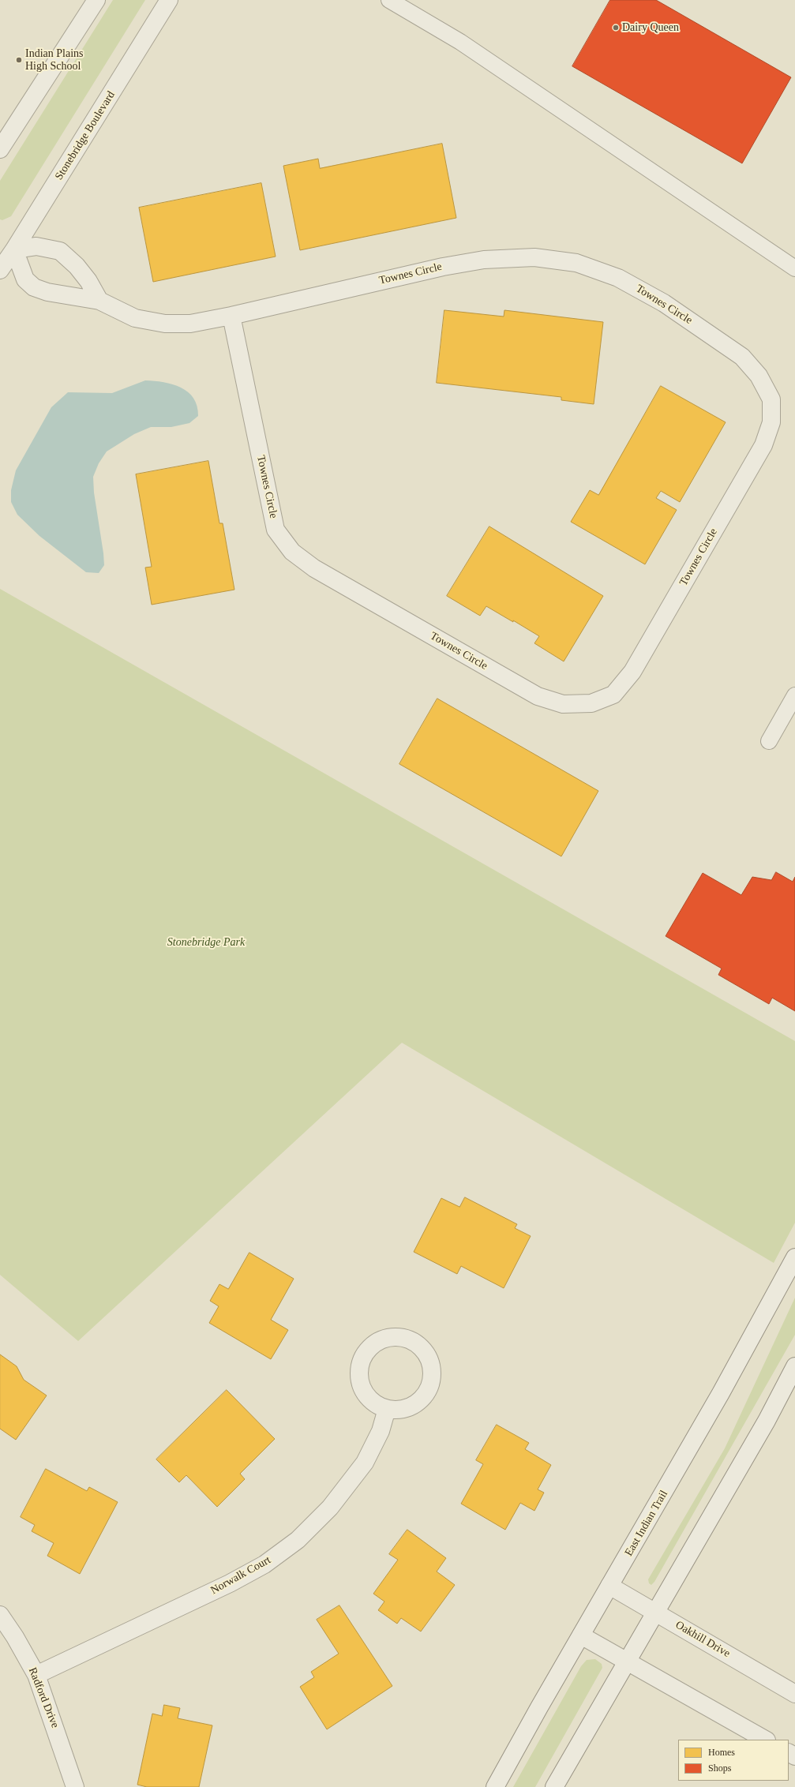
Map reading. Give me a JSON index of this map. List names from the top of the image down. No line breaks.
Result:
{"streets":{"street":["Stonebridge Boulevard","Townes Circle","East Indian Trail","Norwalk Court","Oakhill Drive","Radford Drive"]},"crossings":[["Stonebridge Boulevard","Townes Circle"],["East Indian Trail","Oakhill Drive"],["Norwalk Court","Radford Drive"]],"parks":["Stonebridge Park"],"places":["Dairy Queen","Indian Plains High School"],"legend":["Homes","Shops"]}
